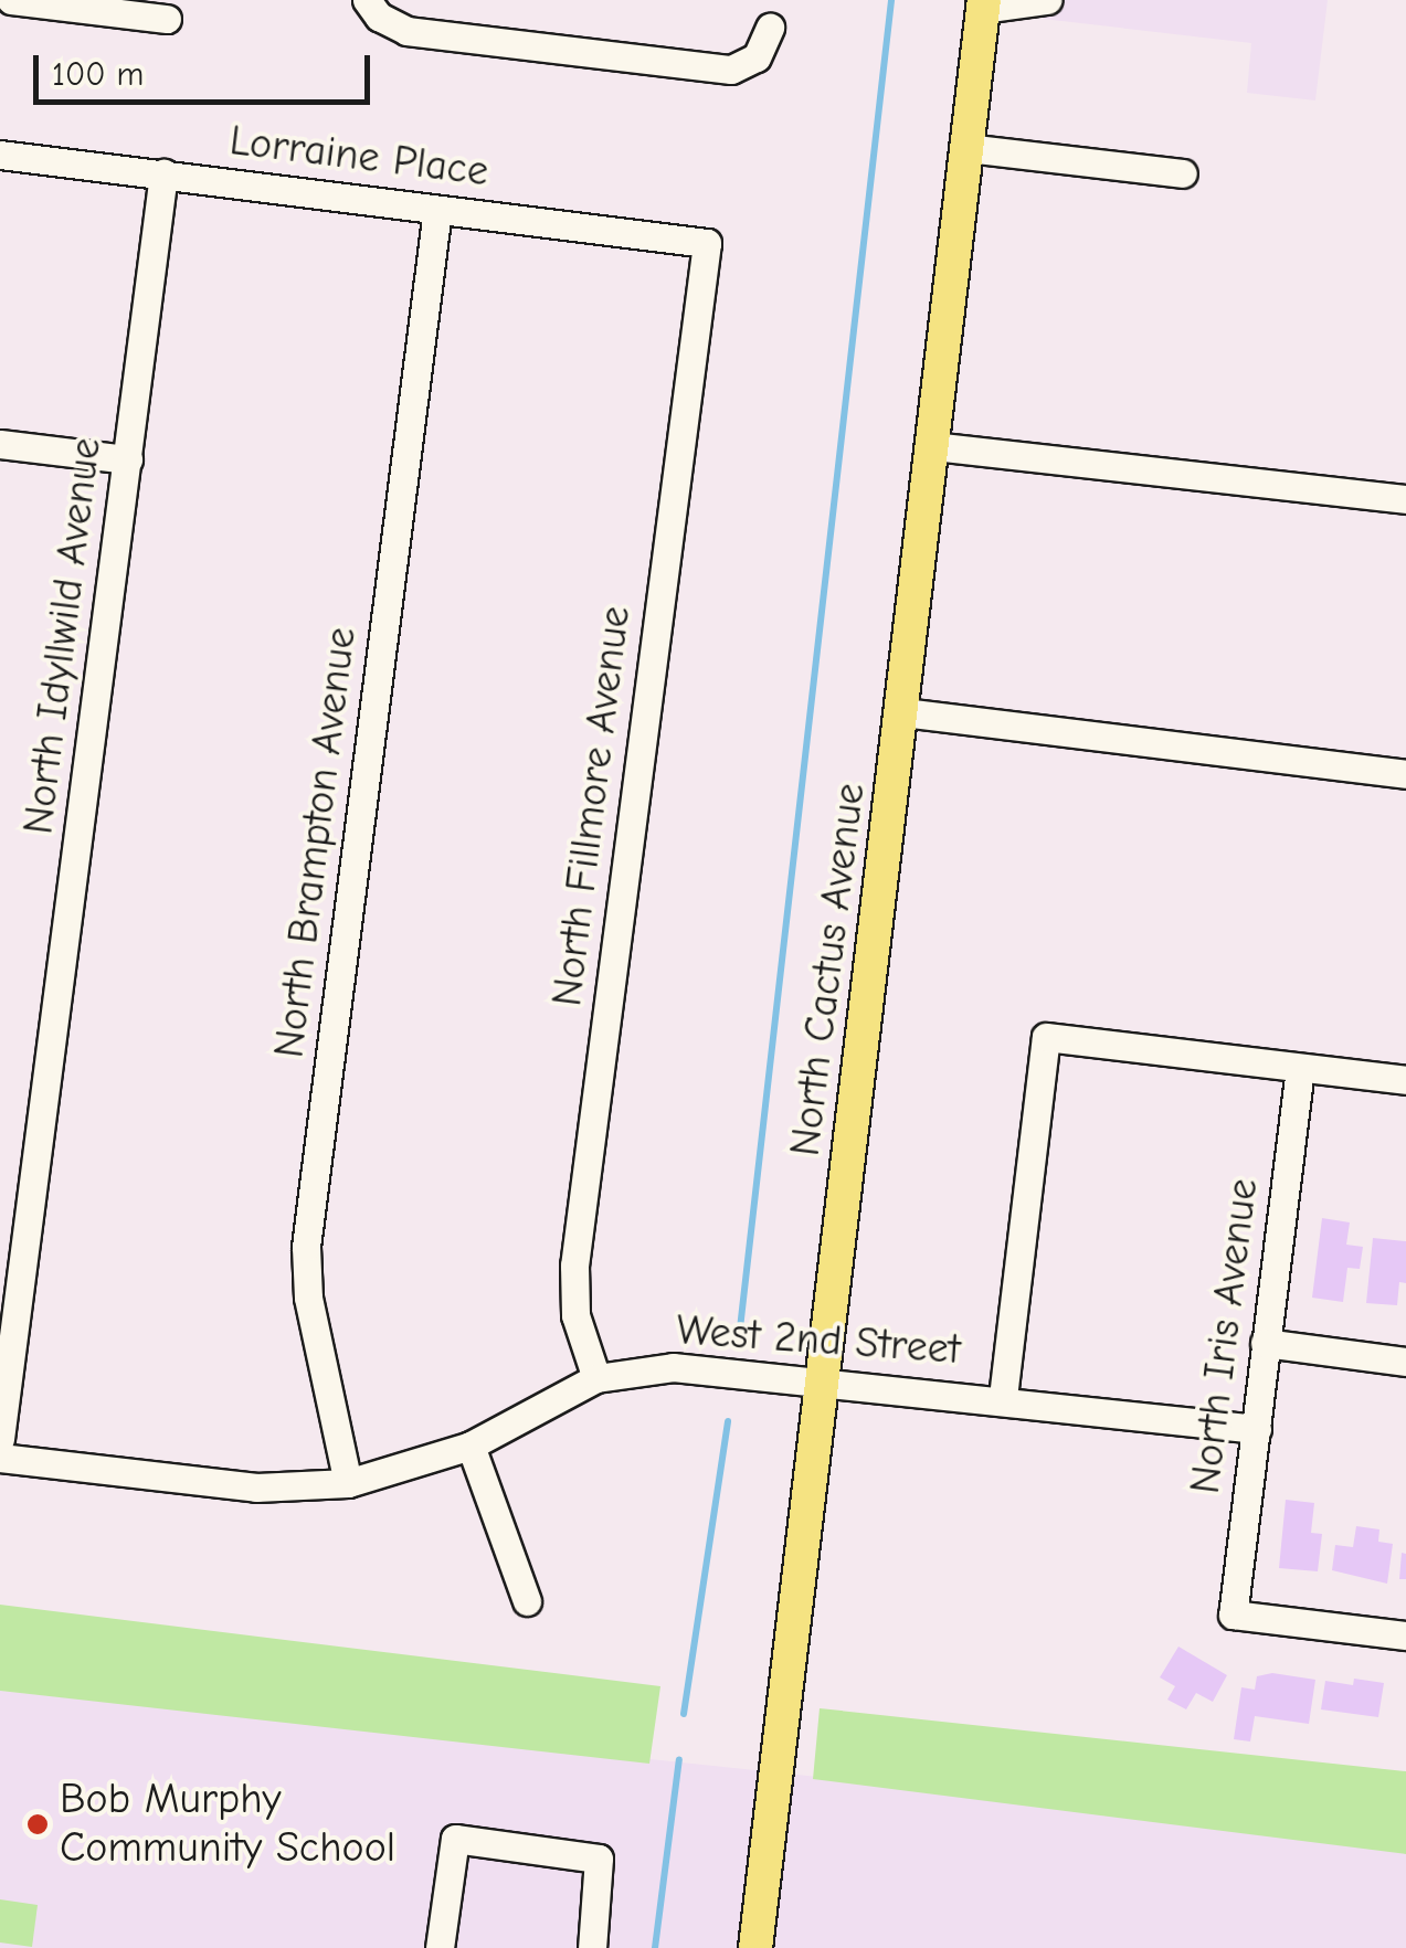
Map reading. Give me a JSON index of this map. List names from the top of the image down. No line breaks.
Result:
{"streets":{"main road":["North Cactus Avenue"],"street":["Lorraine Place","North Idyllwild Avenue","North Fillmore Avenue","North Brampton Avenue","North Iris Avenue","West 2nd Street"]},"crossings":[["Lorraine Place","North Idyllwild Avenue"],["Lorraine Place","North Fillmore Avenue"],["Lorraine Place","North Brampton Avenue"],["North Fillmore Avenue","West 2nd Street"],["North Brampton Avenue","West 2nd Street"],["North Cactus Avenue","West 2nd Street"],["North Iris Avenue","West 2nd Street"]],"places":["Bob Murphy Community School"],"scale_bar":"100 m"}
